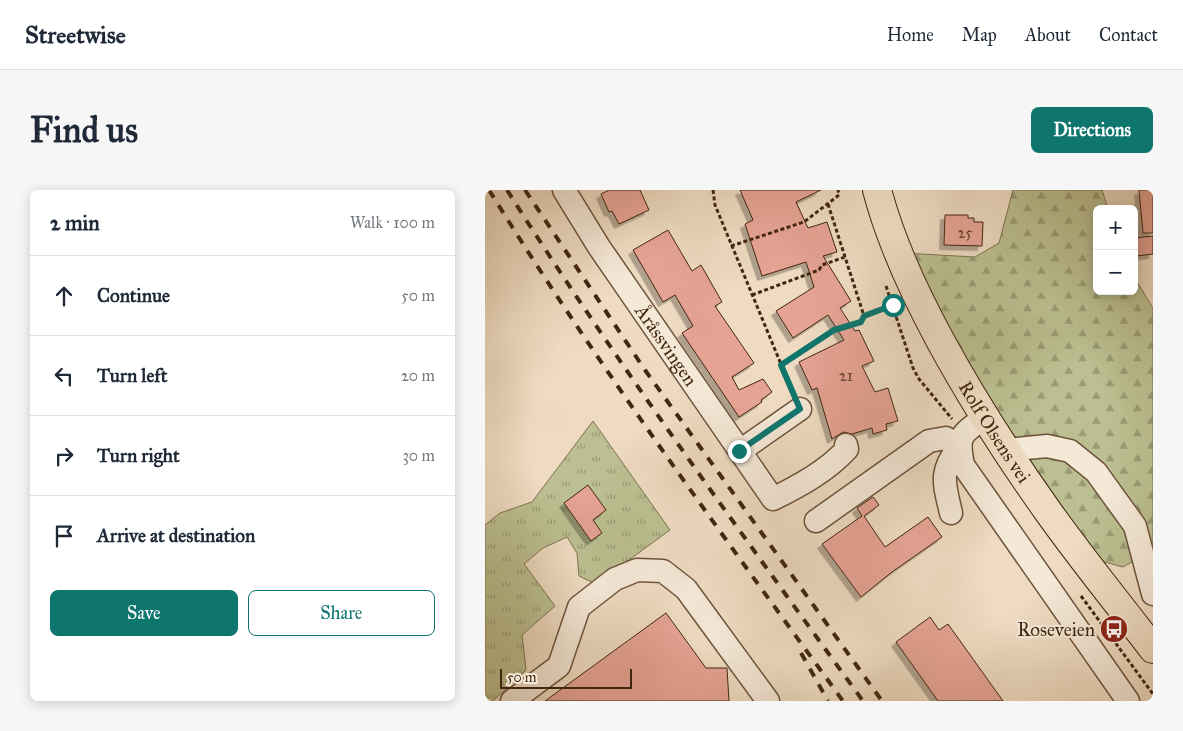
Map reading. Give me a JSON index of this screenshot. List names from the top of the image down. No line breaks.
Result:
{"streets":{"main road":["Rolf Olsens vei"],"street":["Åråssvingen"]},"places":{"bus stop":["Roseveien"]},"house_numbers":["25","21"],"scale_bar":"50 m","page":{"header":"Streetwise","nav":["Home","Map","About","Contact"],"buttons":["Directions",["Save","Share"]],"title":"Find us","heading":["2 min","Walk · 100 m"],"map_buttons":["+","−"],"list":[["Continue","50 m"],["Turn left","20 m"],["Turn right","30 m"],"Arrive at destination"],"scale":"50 m"}}
